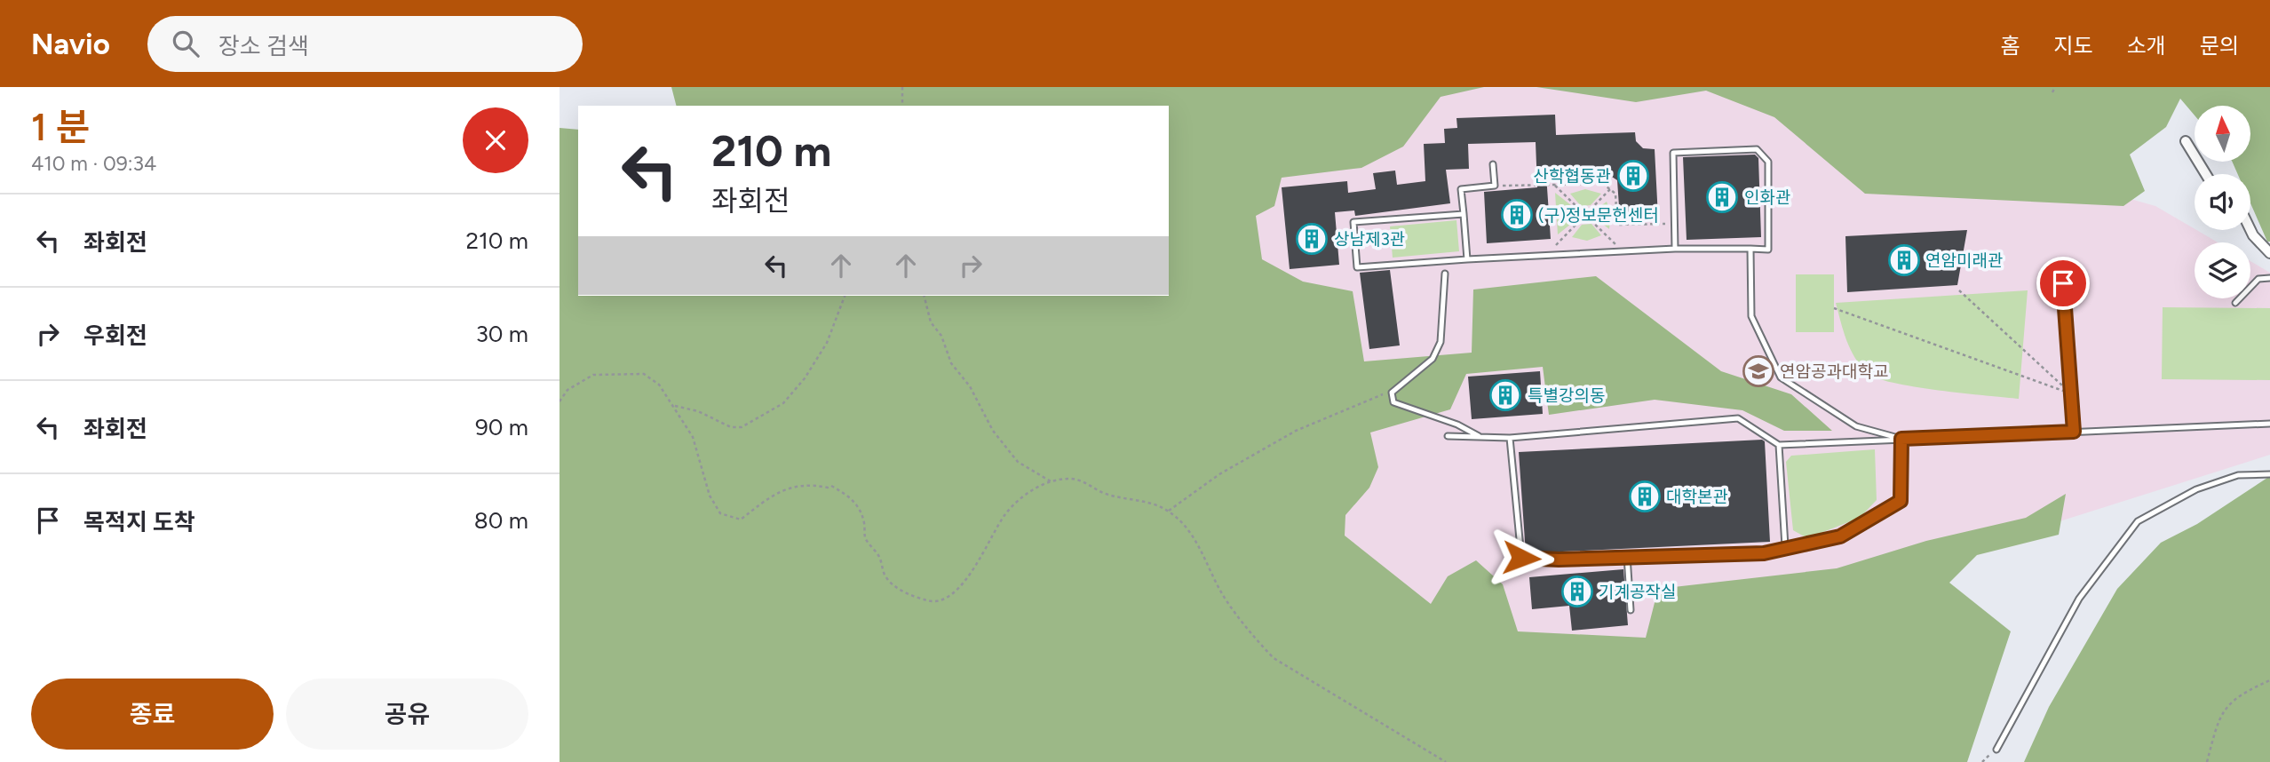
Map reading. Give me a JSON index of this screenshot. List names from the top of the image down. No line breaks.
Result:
{"places":{"building":["산학협동관","인화관","(구)정보문헌센터","상남제3관","연암미래관","특별강의동","대학본관","기계공작실"],"school or university":["연암공과대학교"]},"north":"top","page":{"header":"Navio","search":"장소 검색","nav":["홈","지도","소개","문의"],"heading":["1 분","410 m · 09:34"],"turn":["210 m","좌회전"],"list":[{"name":"좌회전","value":"210 m"},{"name":"우회전","value":"30 m"},{"name":"좌회전","value":"90 m"},{"name":"목적지 도착","value":"80 m"}],"buttons":["종료","공유"]}}
